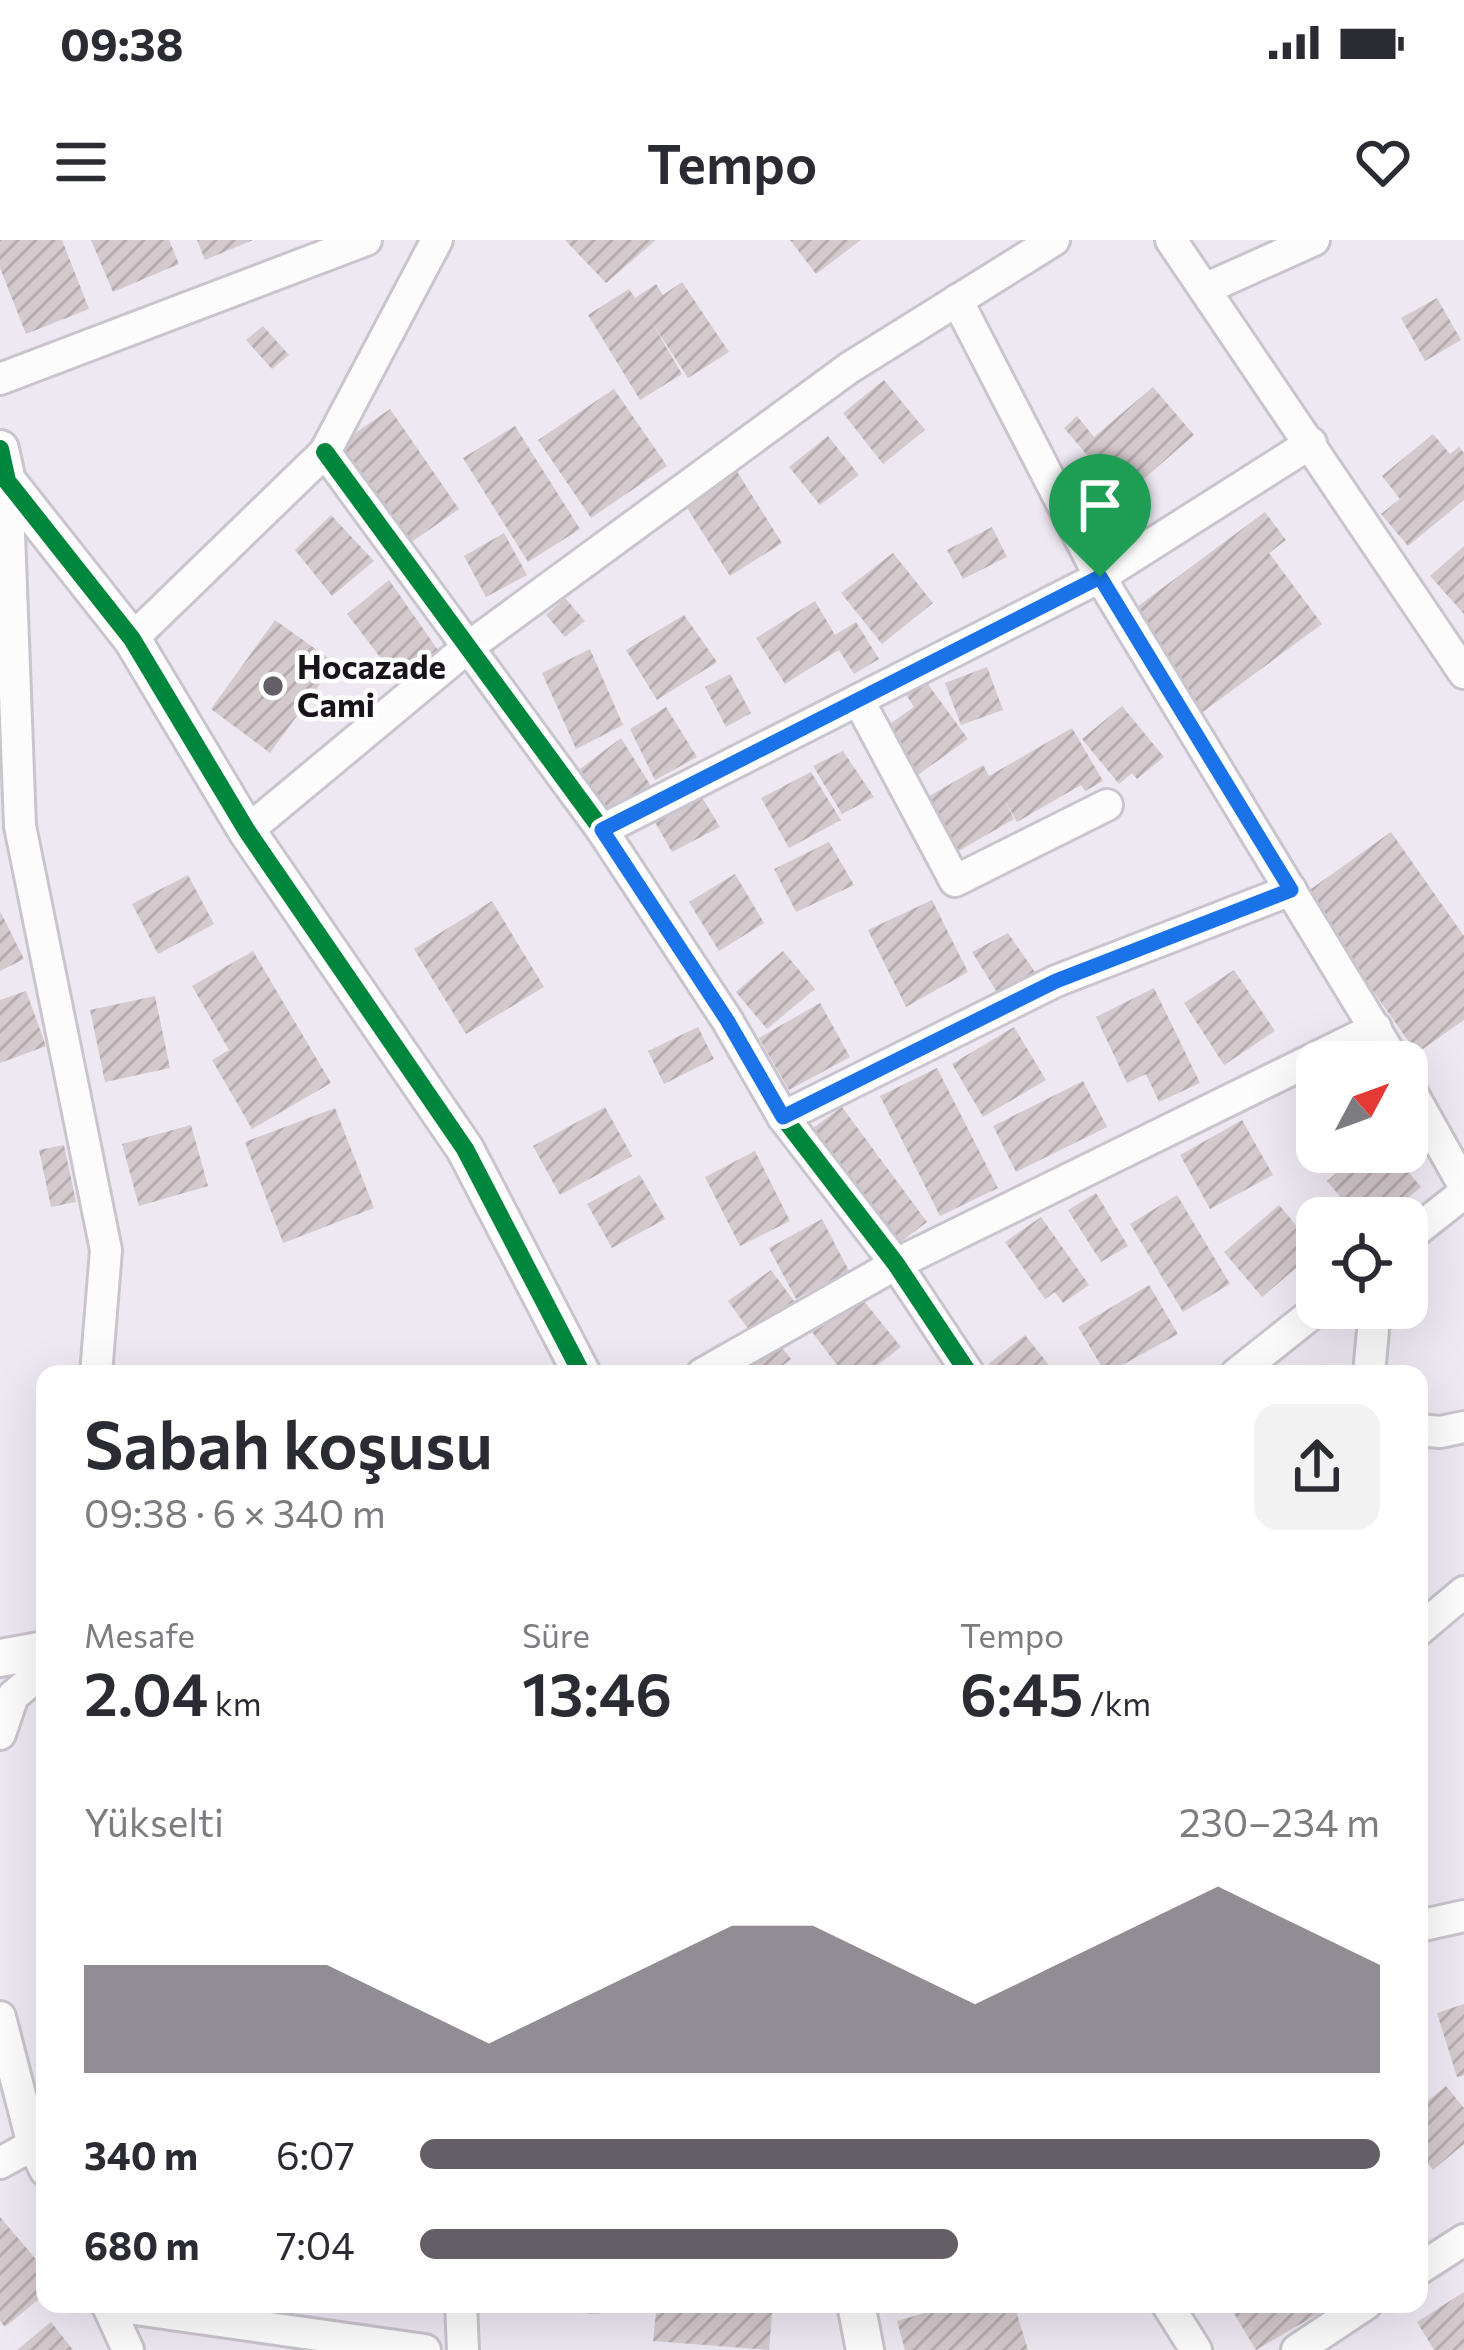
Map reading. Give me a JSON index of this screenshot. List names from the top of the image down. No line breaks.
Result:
{"places":["Hocazade Cami"],"north":"top right","page":{"status":"09:38","header":"Tempo","heading":["Sabah koşusu","09:38 · 6 × 340 m"],"stats":[["Mesafe","2.04 km"],["Süre","13:46"],["Tempo","6:45 /km"]],"chart":["Yükselti","230–234 m"],"list":[{"name":"340 m","note":"6:07"},{"name":"680 m","note":"7:04"}]}}
